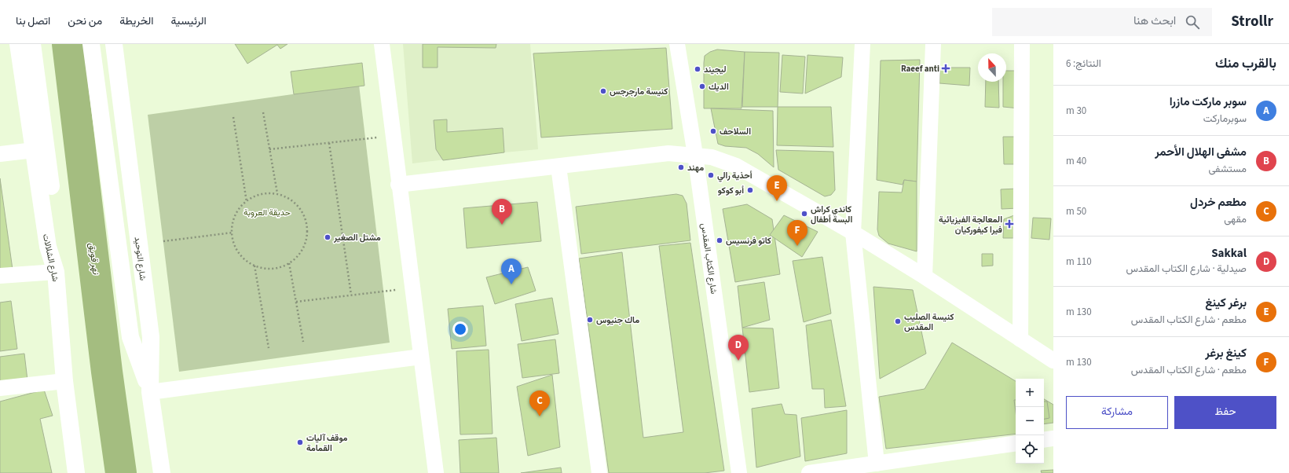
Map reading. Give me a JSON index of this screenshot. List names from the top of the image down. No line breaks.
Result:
{"streets":{"main road":["شارع الشلالات","شارع التوحيد"],"street":["شارع الكتاب المقدس"]},"water":["نهر قويق"],"parks":["حديقة العروبة"],"places":{"health":["Raeef anti","المعالجة الفيزيائية فيرا كيفوركيان"],"other":["ليجيند","الديك","كنيسة مارجرجس","السلاحف","مهند","أحذية رالي","أبو كوكو","كاندي كراش البسة أطفال","مشتل الصغير","كاتو فرنسيس","ماك جنيوس","كنيسة الصليب المقدس","موقف آليات القمامة"]},"north":"top","page":{"header":"Strollr","search":"ابحث هنا","nav":["الرئيسية","الخريطة","من نحن","اتصل بنا"],"heading":["بالقرب منك","النتائج: 6"],"list":[{"mark":"A","name":"سوبر ماركت مازرا","note":"سوبرماركت","value":"30 m"},{"mark":"B","name":"مشفى الهلال الأحمر","note":"مستشفى","value":"40 m"},{"mark":"C","name":"مطعم خردل","note":"مقهى","value":"50 m"},{"mark":"D","name":"Sakkal","note":"صيدلية · شارع الكتاب المقدس","value":"110 m"},{"mark":"E","name":"برغر كينغ","note":"مطعم · شارع الكتاب المقدس","value":"130 m"},{"mark":"F","name":"كينغ برغر","note":"مطعم · شارع الكتاب المقدس","value":"130 m"}],"pins":["E","B","F","A","D","C"],"map_buttons":["+","−"],"buttons":["حفظ","مشاركة"]}}
